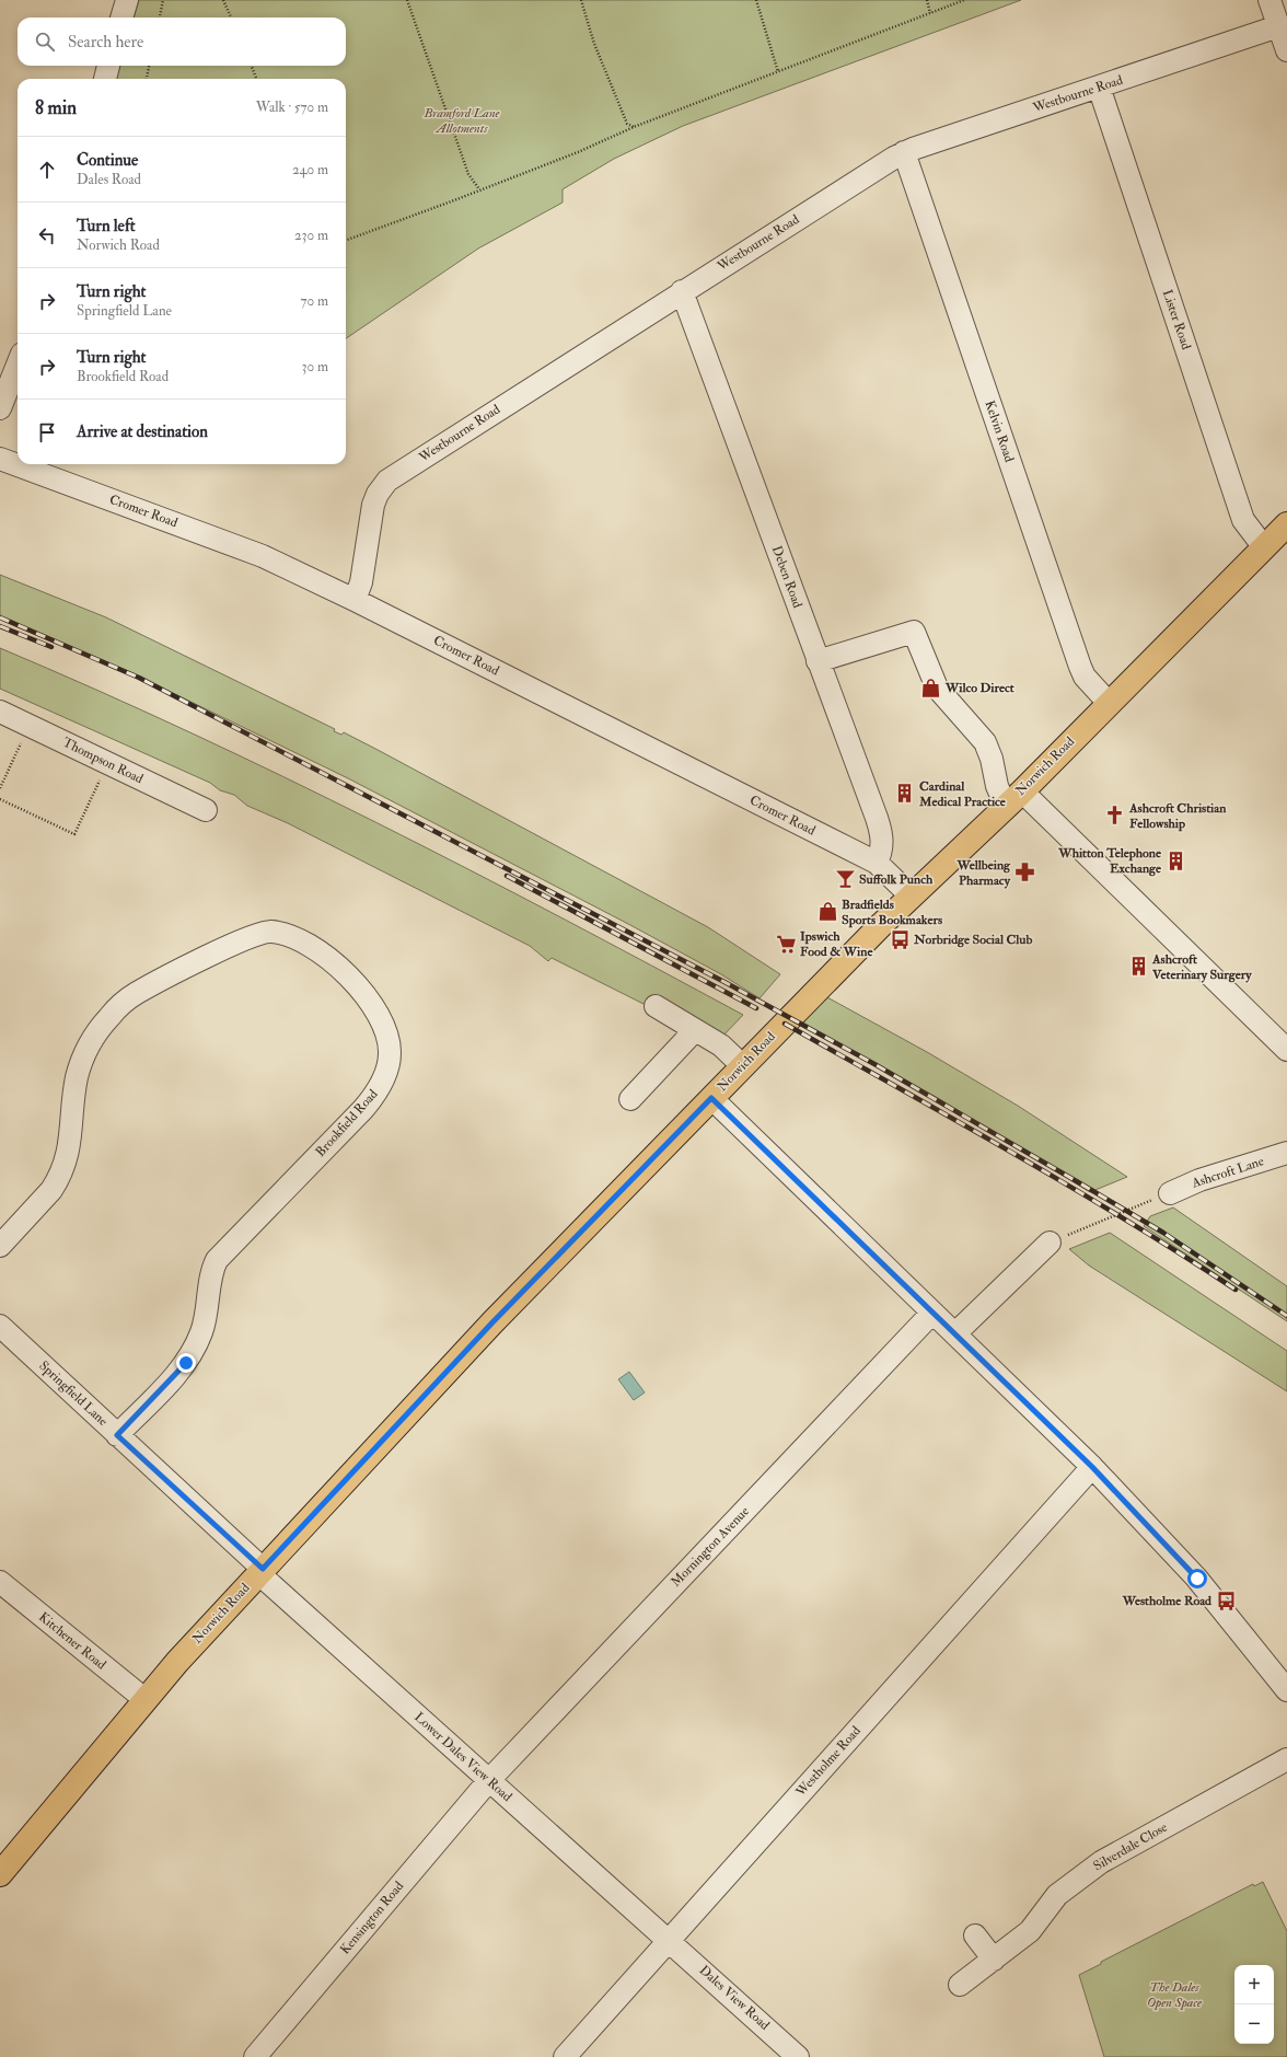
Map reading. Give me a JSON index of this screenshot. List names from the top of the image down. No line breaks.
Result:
{"streets":{"main road":["Norwich Road"],"street":["Westbourne Road","Lister Road","Kelvin Road","Cromer Road","Deben Road","Thompson Road","Brookfield Road","Ashcroft Lane","Springfield Lane","Mornington Avenue","Kitchener Road","Lower Dales View Road","Westholme Road","Silverdale Close","Kensington Road","Dales View Road"]},"crossings":[["Westbourne Road","Lister Road"],["Westbourne Road","Kelvin Road"],["Westbourne Road","Cromer Road"],["Westbourne Road","Deben Road"],["Lister Road","Norwich Road"],["Kelvin Road","Norwich Road"],["Cromer Road","Deben Road"],["Cromer Road","Norwich Road"],["Norwich Road","Springfield Lane"],["Norwich Road","Kitchener Road"],["Norwich Road","Lower Dales View Road"],["Brookfield Road","Springfield Lane"],["Springfield Lane","Lower Dales View Road"],["Mornington Avenue","Lower Dales View Road"],["Mornington Avenue","Kensington Road"],["Lower Dales View Road","Westholme Road"],["Lower Dales View Road","Kensington Road"],["Lower Dales View Road","Dales View Road"],["Westholme Road","Dales View Road"]],"parks":["Bramford Lane Allotments","The Dales Open Space"],"places":{"shop":["Wilco Direct","Bradfields Sports Bookmakers"],"building":["Cardinal Medical Practice","Whitton Telephone Exchange","Ashcroft Veterinary Surgery"],"church":["Ashcroft Christian Fellowship"],"pharmacy":["Wellbeing Pharmacy"],"bar":["Suffolk Punch"],"bus stop":["Norbridge Social Club","Westholme Road"],"supermarket":["Ipswich Food & Wine"]},"page":{"search":"Search here","heading":["8 min","Walk · 570 m"],"list":[["Continue","Dales Road","240 m"],["Turn left","Norwich Road","230 m"],["Turn right","Springfield Lane","70 m"],["Turn right","Brookfield Road","30 m"],"Arrive at destination"],"map_buttons":["+","−"]}}
